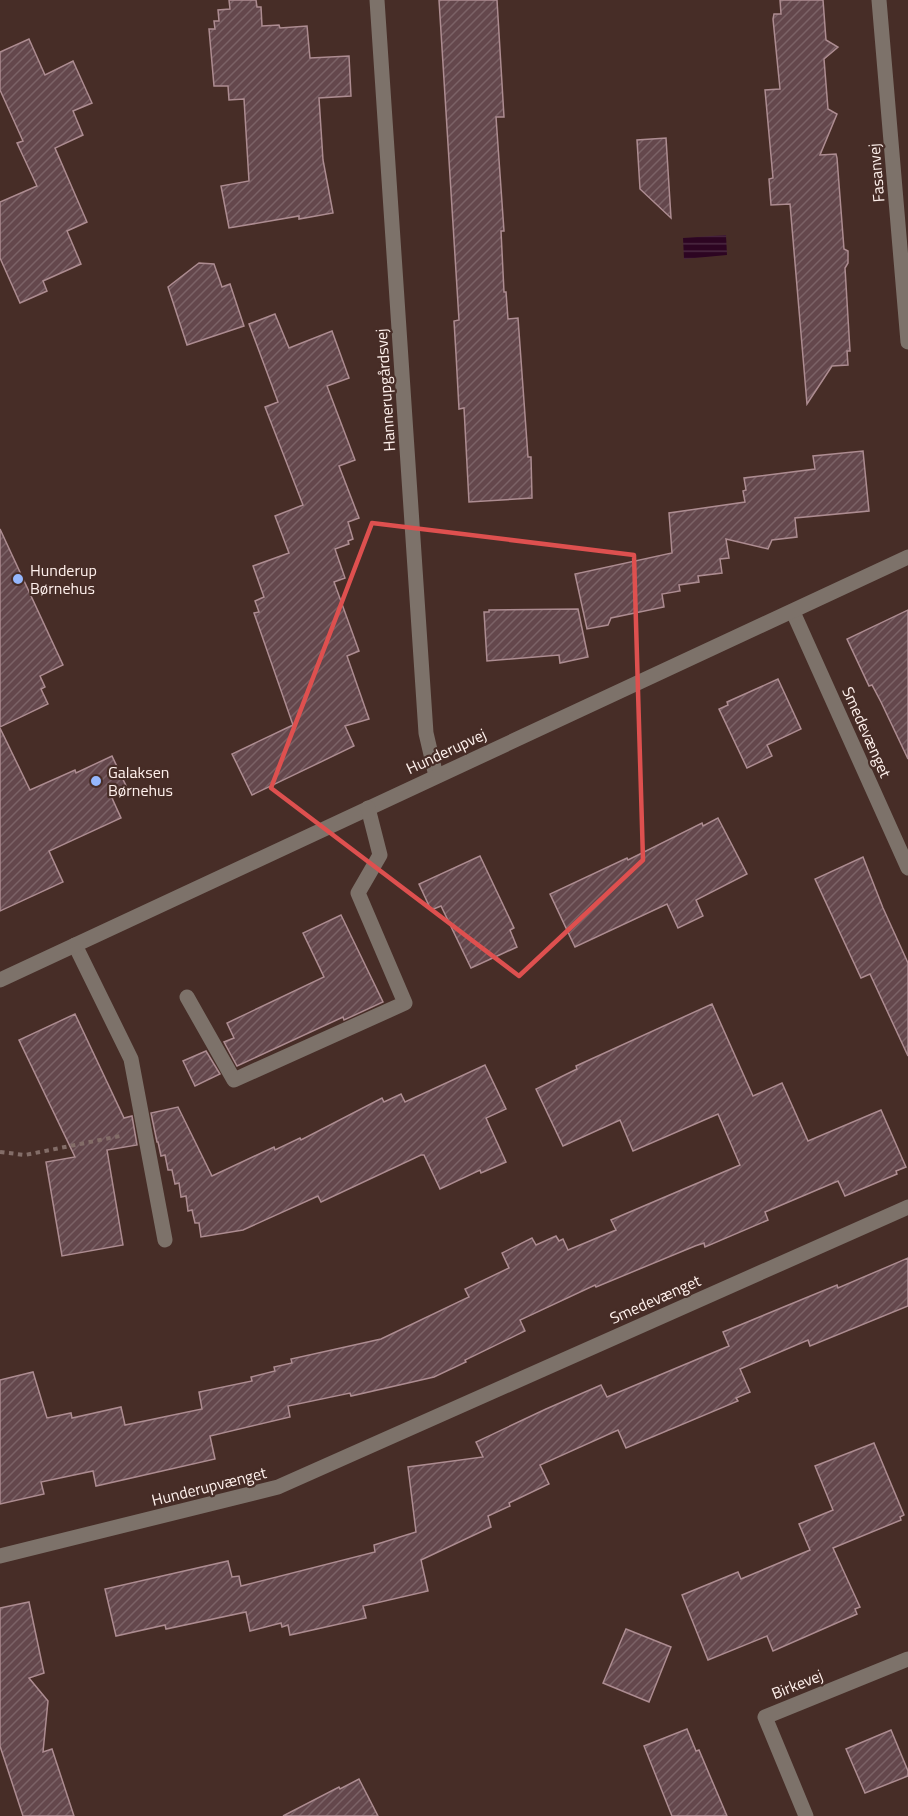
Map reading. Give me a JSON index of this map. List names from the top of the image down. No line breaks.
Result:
{"streets":{"street":["Fasanvej","Hannerupgårdsvej","Smedevænget","Hunderupvej","Hunderupvænget","Birkevej"]},"crossings":[["Hannerupgårdsvej","Hunderupvej"],["Smedevænget","Hunderupvej"],["Smedevænget","Hunderupvænget"]],"places":["Hunderup Børnehus","Galaksen Børnehus"]}
